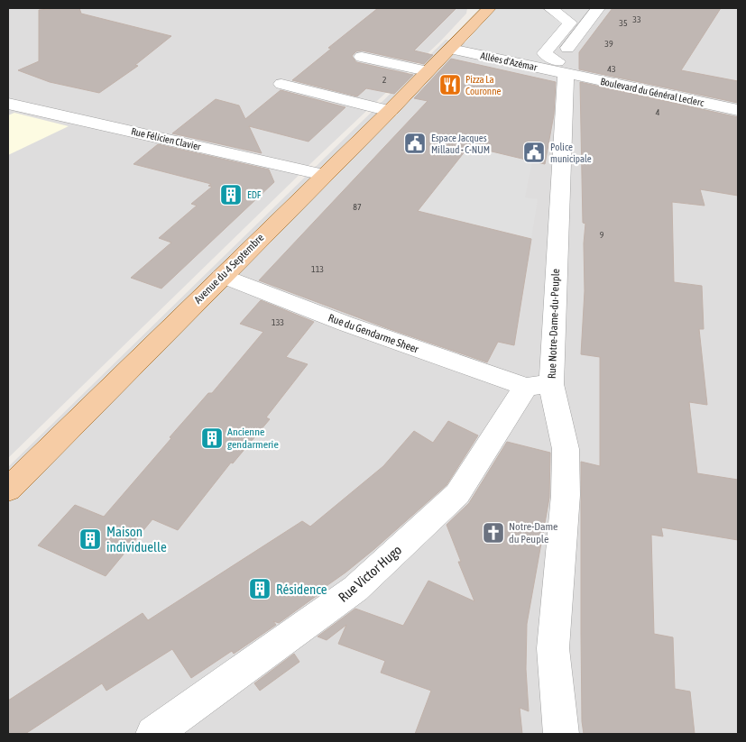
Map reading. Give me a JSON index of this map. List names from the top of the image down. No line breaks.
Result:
{"streets":{"main road":["Avenue du 4 Septembre"],"street":["Allées d'Azémar","Boulevard du Général Leclerc","Rue Félicien Clavier","Rue Notre-Dame-du-Peuple","Rue du Gendarme Sheer","Rue Victor Hugo"]},"crossings":[["Allées d'Azémar","Boulevard du Général Leclerc"],["Allées d'Azémar","Avenue du 4 Septembre"],["Allées d'Azémar","Rue Notre-Dame-du-Peuple"],["Boulevard du Général Leclerc","Rue Notre-Dame-du-Peuple"],["Rue Félicien Clavier","Avenue du 4 Septembre"],["Avenue du 4 Septembre","Rue du Gendarme Sheer"],["Rue Notre-Dame-du-Peuple","Rue du Gendarme Sheer"],["Rue Notre-Dame-du-Peuple","Rue Victor Hugo"],["Rue du Gendarme Sheer","Rue Victor Hugo"]],"places":{"restaurant":["Pizza La Couronne"],"public building":["Espace Jacques Millaud - C-NUM","Police municipale"],"building":["EDF","Ancienne gendarmerie","Maison individuelle","Résidence"],"church":["Notre-Dame du Peuple"]},"house_numbers":["33","35","39","43","2","4","87","9","113","133"]}
